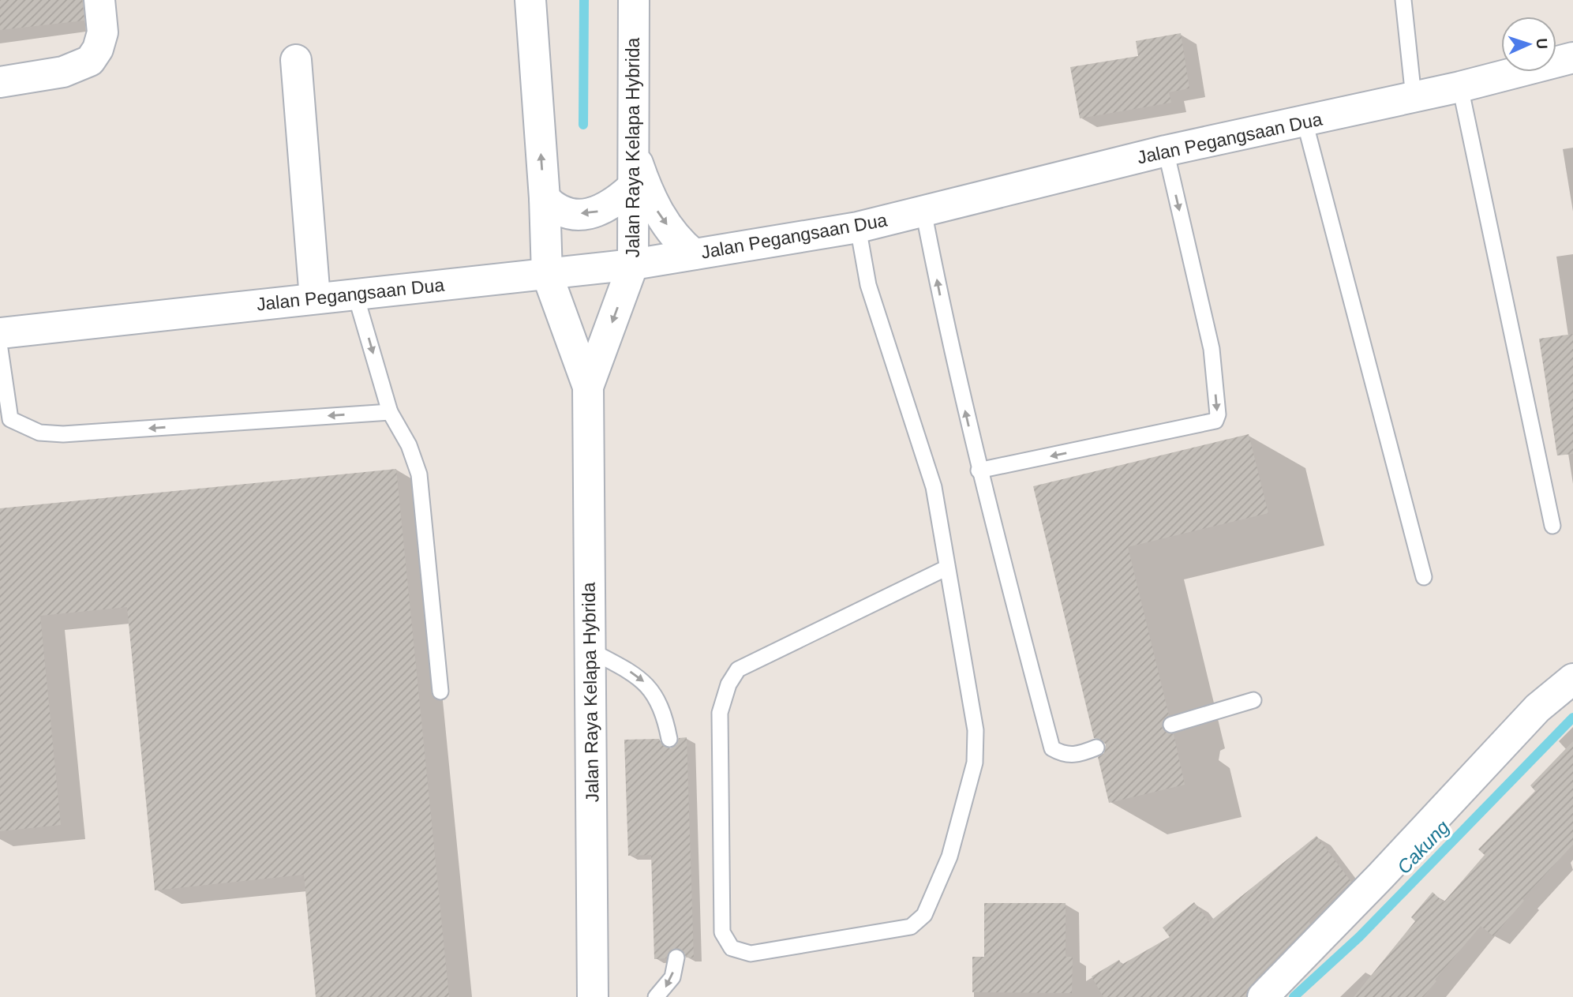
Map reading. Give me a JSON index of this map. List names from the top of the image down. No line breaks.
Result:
{"streets":{"main road":["Jalan Pegangsaan Dua","Jalan Raya Kelapa Hybrida"]},"crossings":[["Jalan Pegangsaan Dua","Jalan Raya Kelapa Hybrida"]],"water":["Cakung"],"north":"right"}
